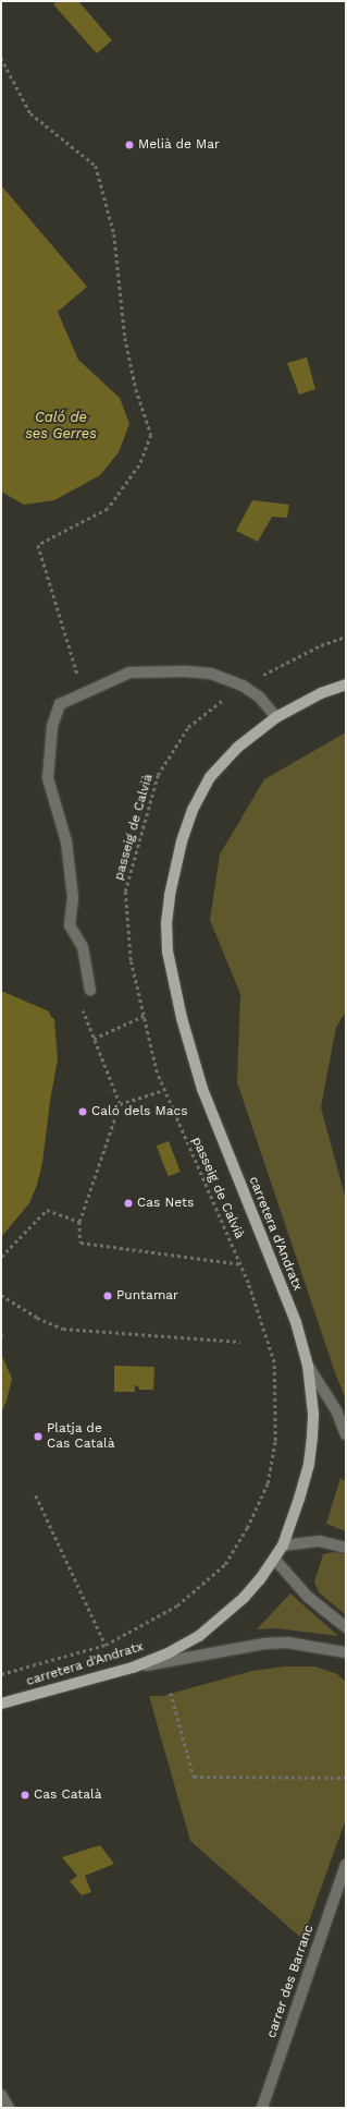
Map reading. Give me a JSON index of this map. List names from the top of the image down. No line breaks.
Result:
{"streets":{"main road":["carretera d'Andratx"],"street":["carrer des Barranc"],"path":["passeig de Calvià"]},"water":["Caló de ses Gerres"],"places":["Melià de Mar","Caló dels Macs","Cas Nets","Puntamar","Platja de Cas Català","Cas Català"]}
